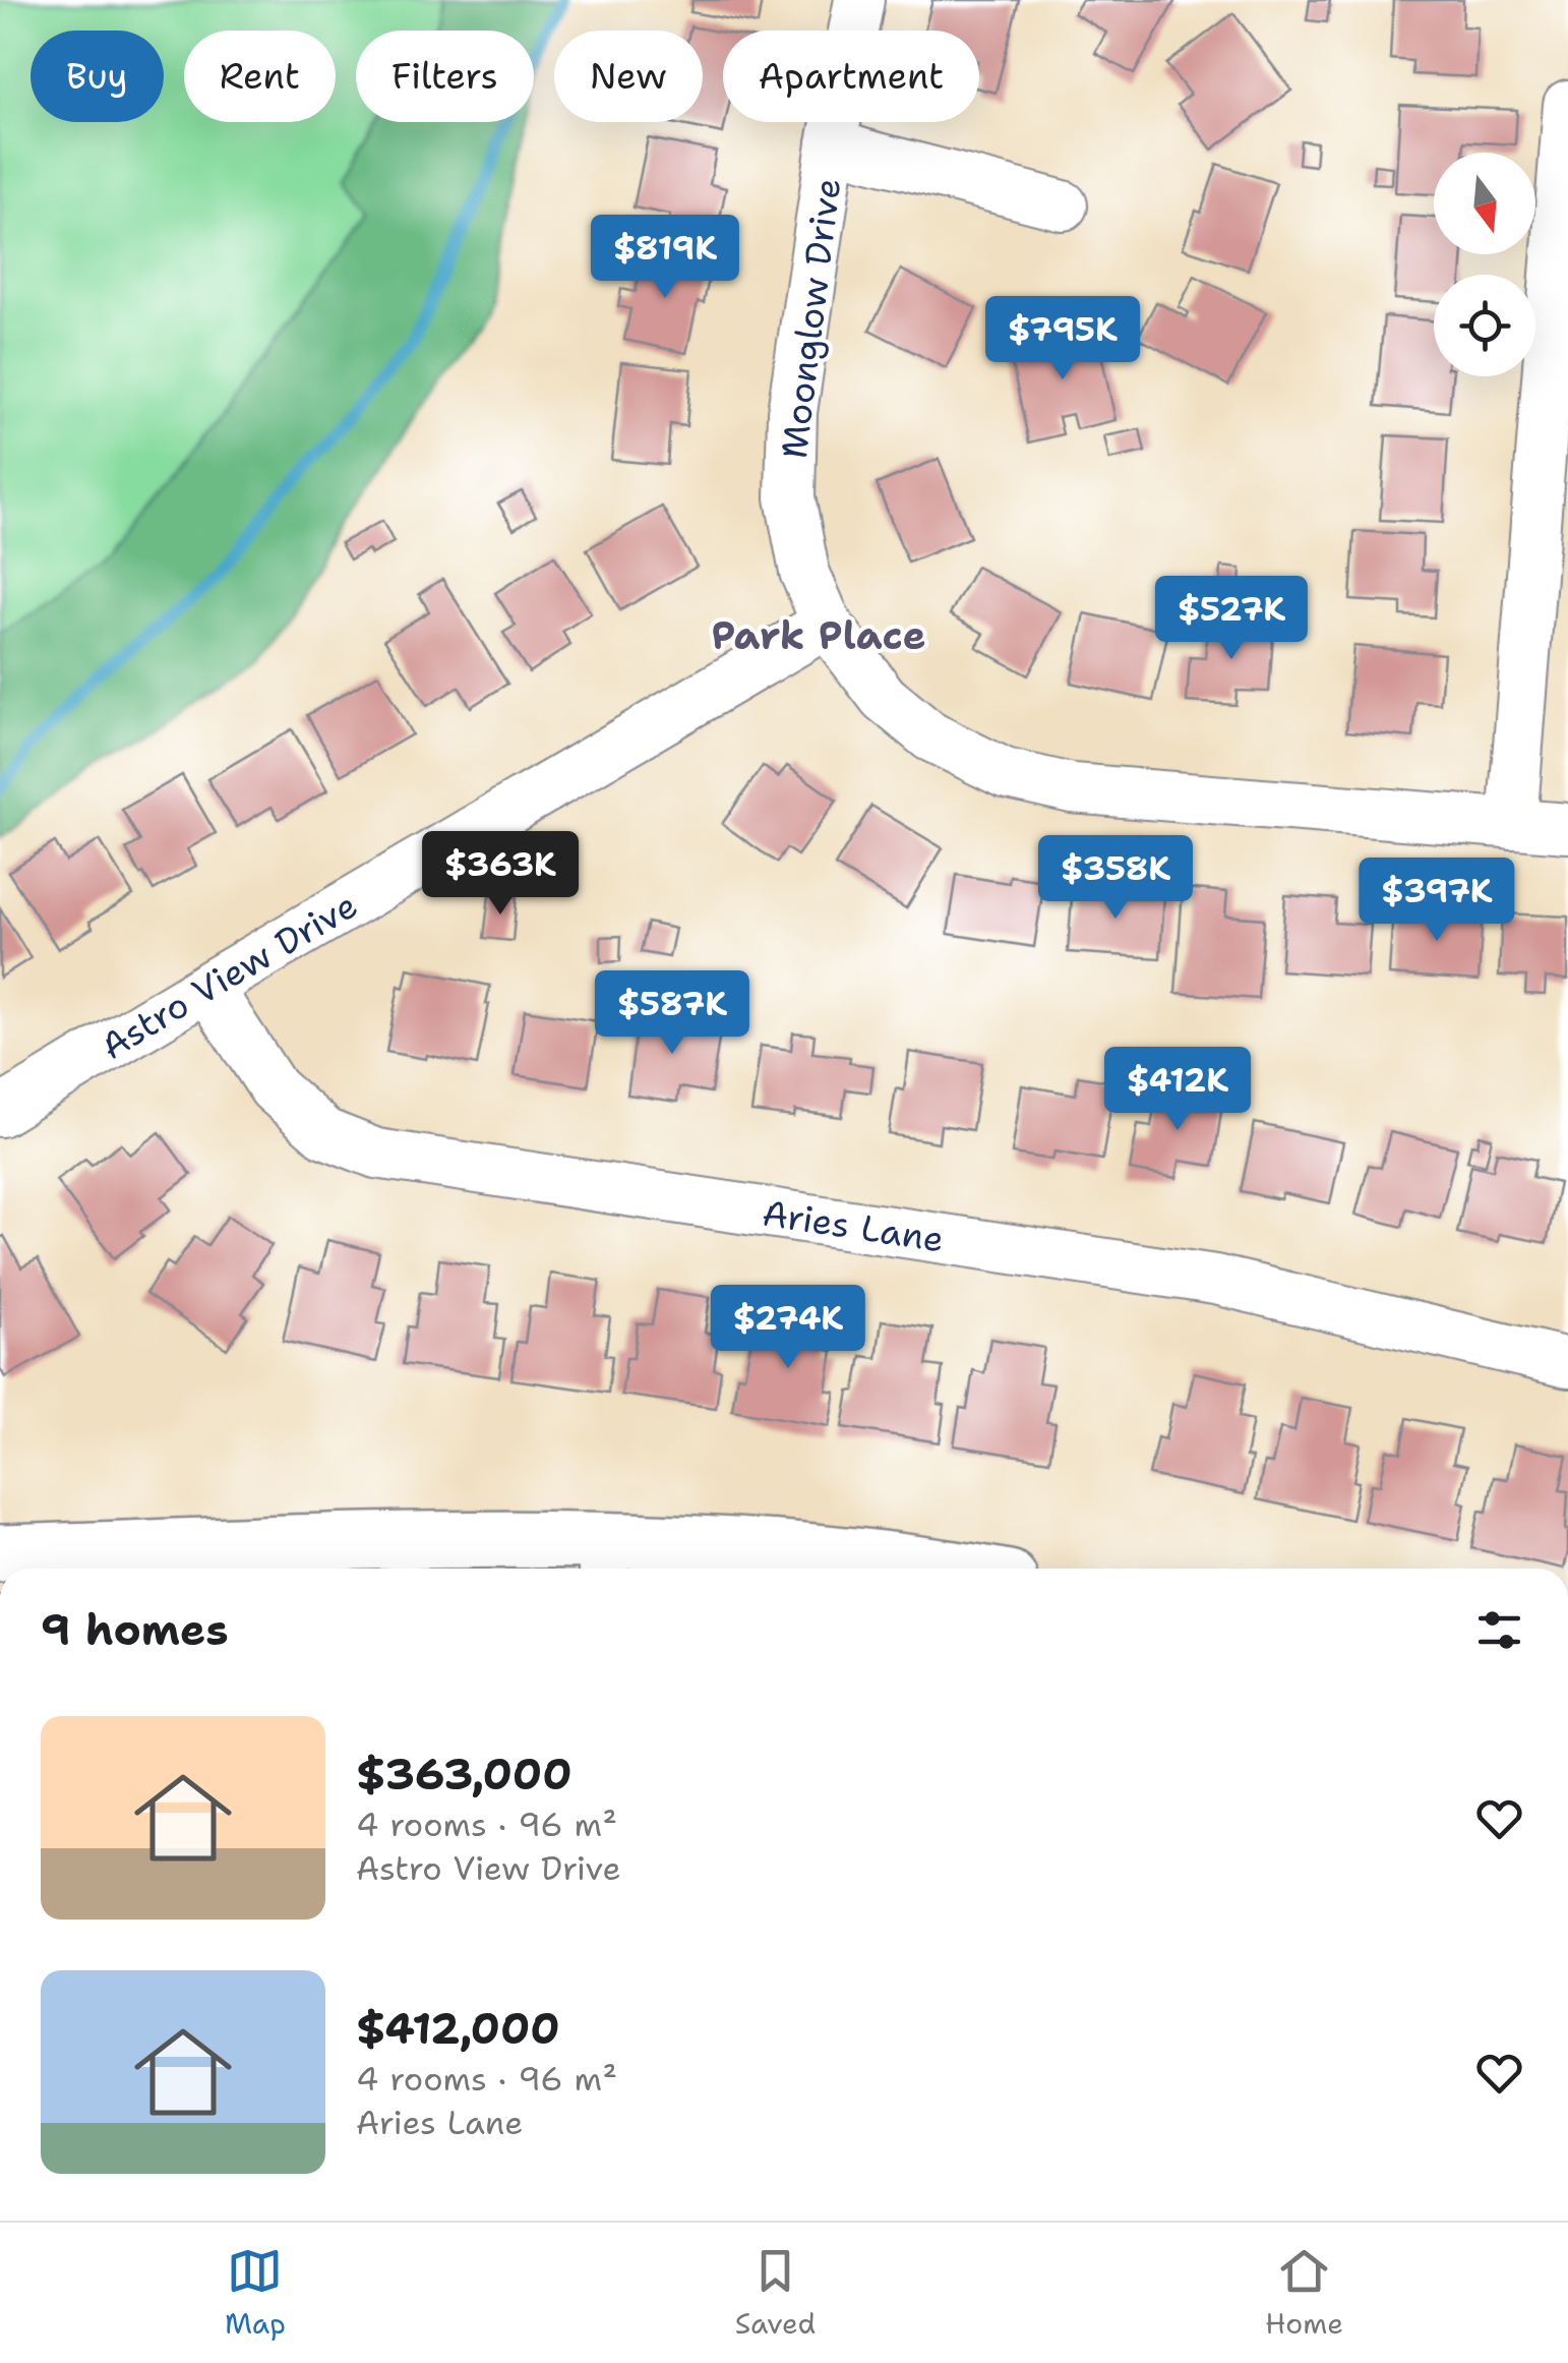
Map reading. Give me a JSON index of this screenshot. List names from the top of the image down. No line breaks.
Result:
{"streets":{"street":["Moonglow Drive","Astro View Drive","Aries Lane"]},"crossings":[["Moonglow Drive","Astro View Drive"],["Astro View Drive","Aries Lane"]],"districts":["Park Place"],"north":"bottom","page":{"chip":["Buy","Rent","Filters","New","Apartment"],"price":["$819K","$795K","$527K","$363K","$358K","$397K","$587K","$412K","$274K"],"heading":"9 homes","list":[{"name":"$363,000","note":"4 rooms · 96 m² · Astro View Drive"},{"name":"$412,000","note":"4 rooms · 96 m² · Aries Lane"}],"tabs":["Map","Saved","Home"]}}
